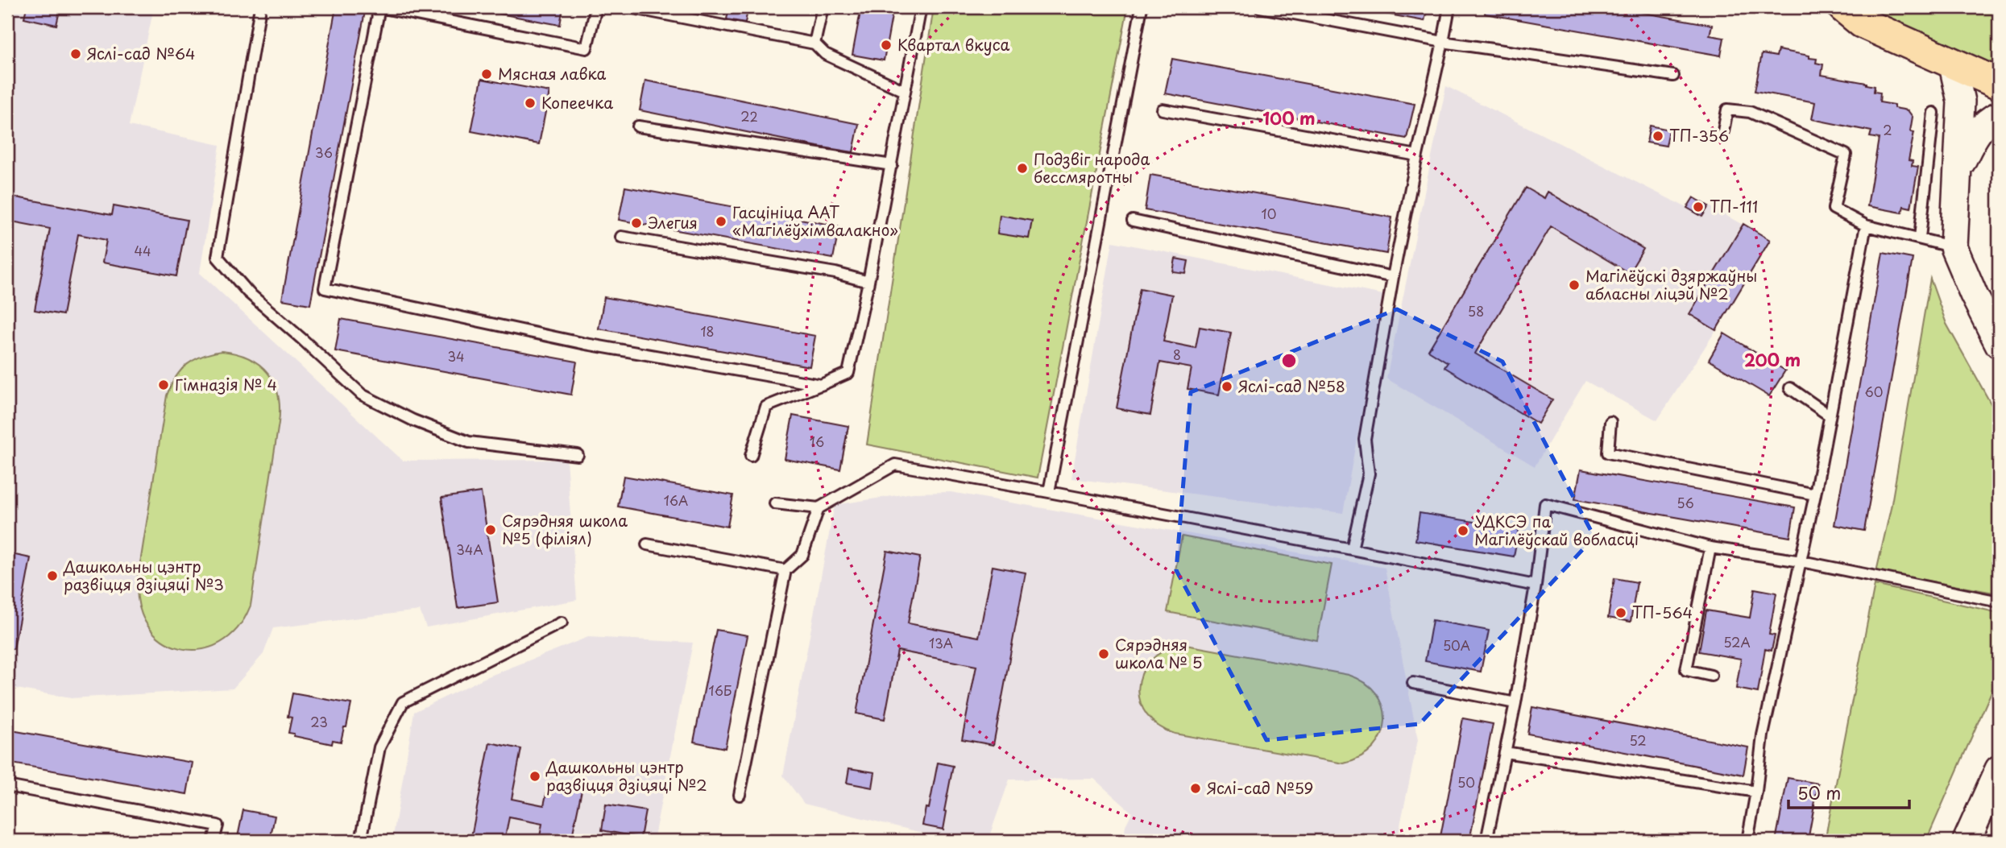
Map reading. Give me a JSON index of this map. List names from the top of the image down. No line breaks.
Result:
{"places":["Квартал вкуса","Яслі-сад №64","Мясная лавка","Копеечка","ТП-356","Подзвіг народа бессмяротны","ТП-111","Гасцініца ААТ «Магілёўхімвалакно»","Элегия","Магілёўскі дзяржаўны абласны ліцэй №2","Гімназія № 4","Яслі-сад №58","Сярэдняя школа №5 (філіял)","УДКСЭ па Магілёўскай вобласці","Дашкольны цэнтр развіцця дзіцяці №3","ТП-564","Сярэдняя школа № 5","Дашкольны цэнтр развіцця дзіцяці №2","Яслі-сад №59"],"house_numbers":["22","2","36","10","44","58","18","8","34","60","16","16А","56","34А","52А","13А","50А","16Б","23","52","50"],"scale_bar":"50 m","rings":["100 m","200 m"]}
